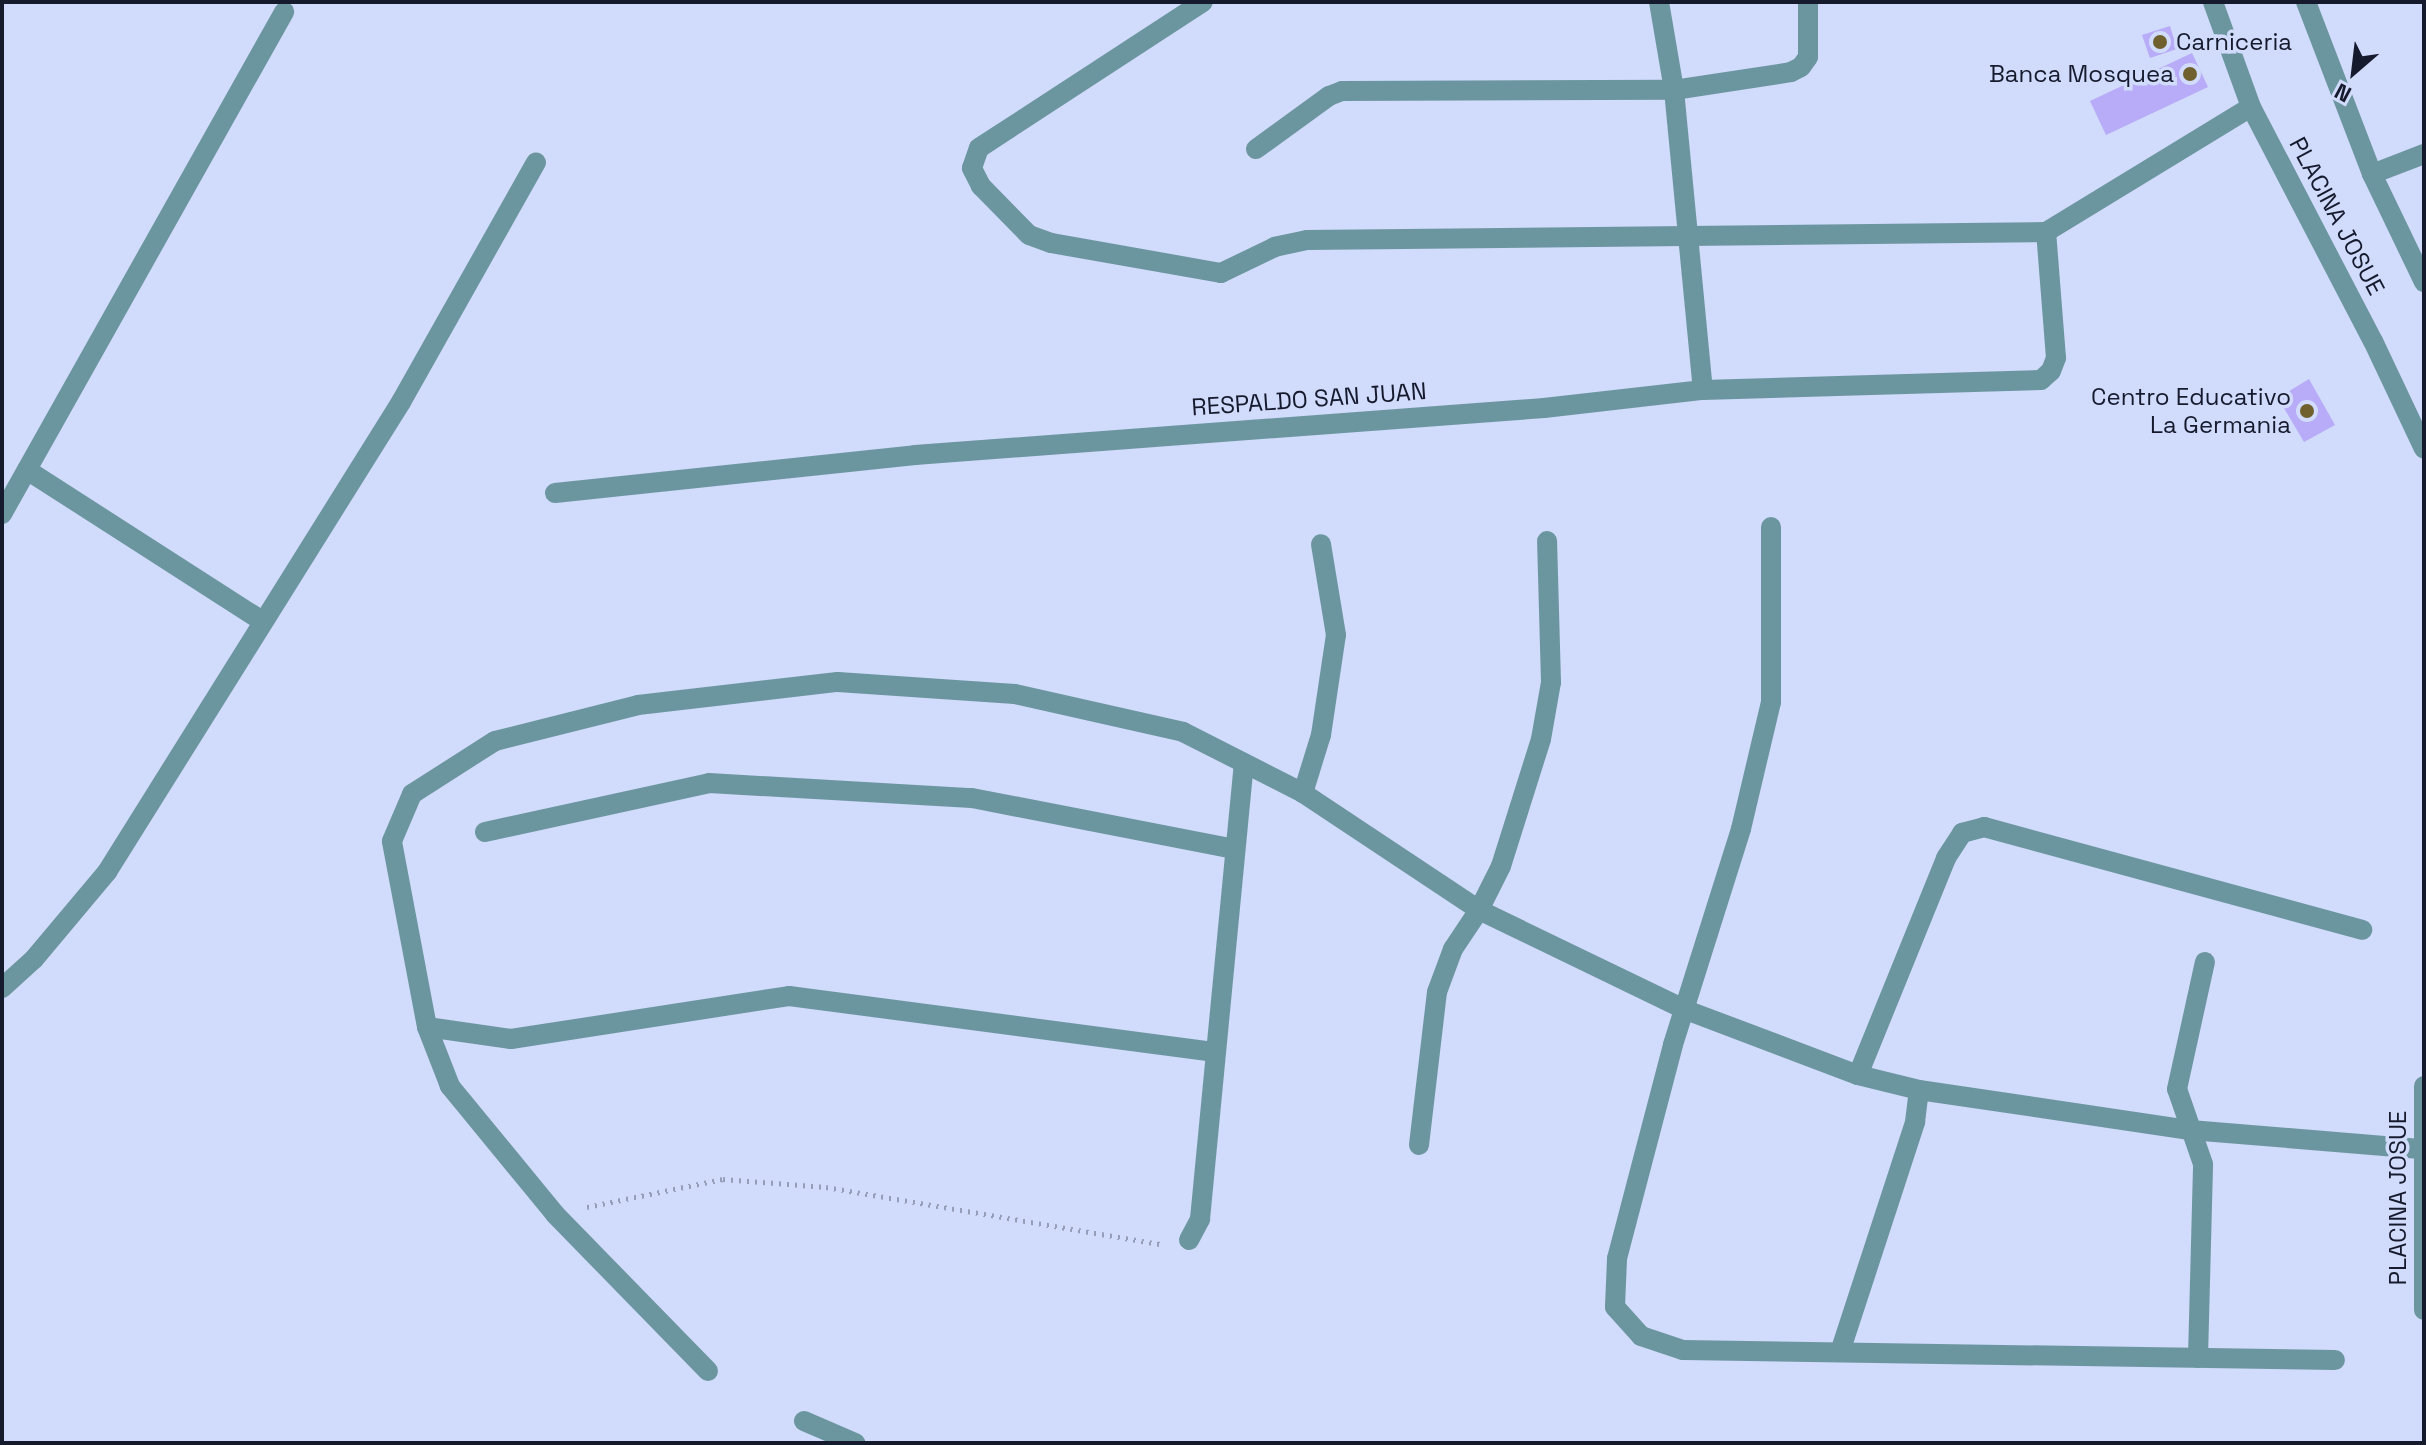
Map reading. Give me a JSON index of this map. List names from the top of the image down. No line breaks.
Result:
{"streets":{"street":["PLACINA JOSUE","RESPALDO SAN JUAN"]},"places":["Carniceria","Banca Mosquea","Centro Educativo La Germania"],"north":"bottom left"}
